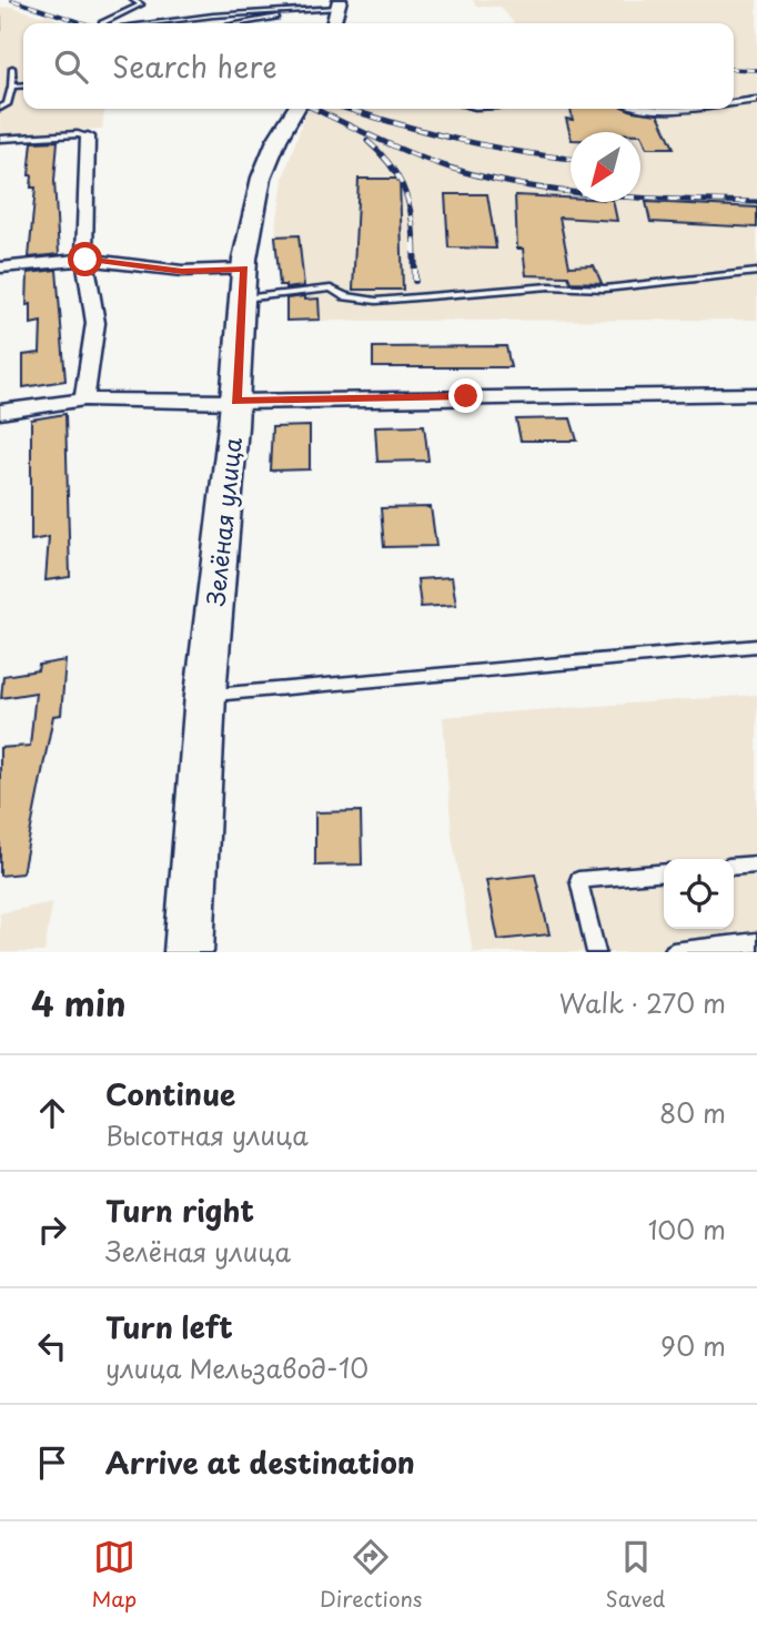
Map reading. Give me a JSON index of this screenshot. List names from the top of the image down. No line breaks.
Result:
{"streets":{"street":["Зелёная улица"]},"north":"bottom left","page":{"search":"Search here","heading":["4 min","Walk · 270 m"],"list":[["Continue","Высотная улица","80 m"],["Turn right","Зелёная улица","100 m"],["Turn left","улица Мельзавод-10","90 m"],"Arrive at destination"],"nav":["Map","Directions","Saved"]}}
